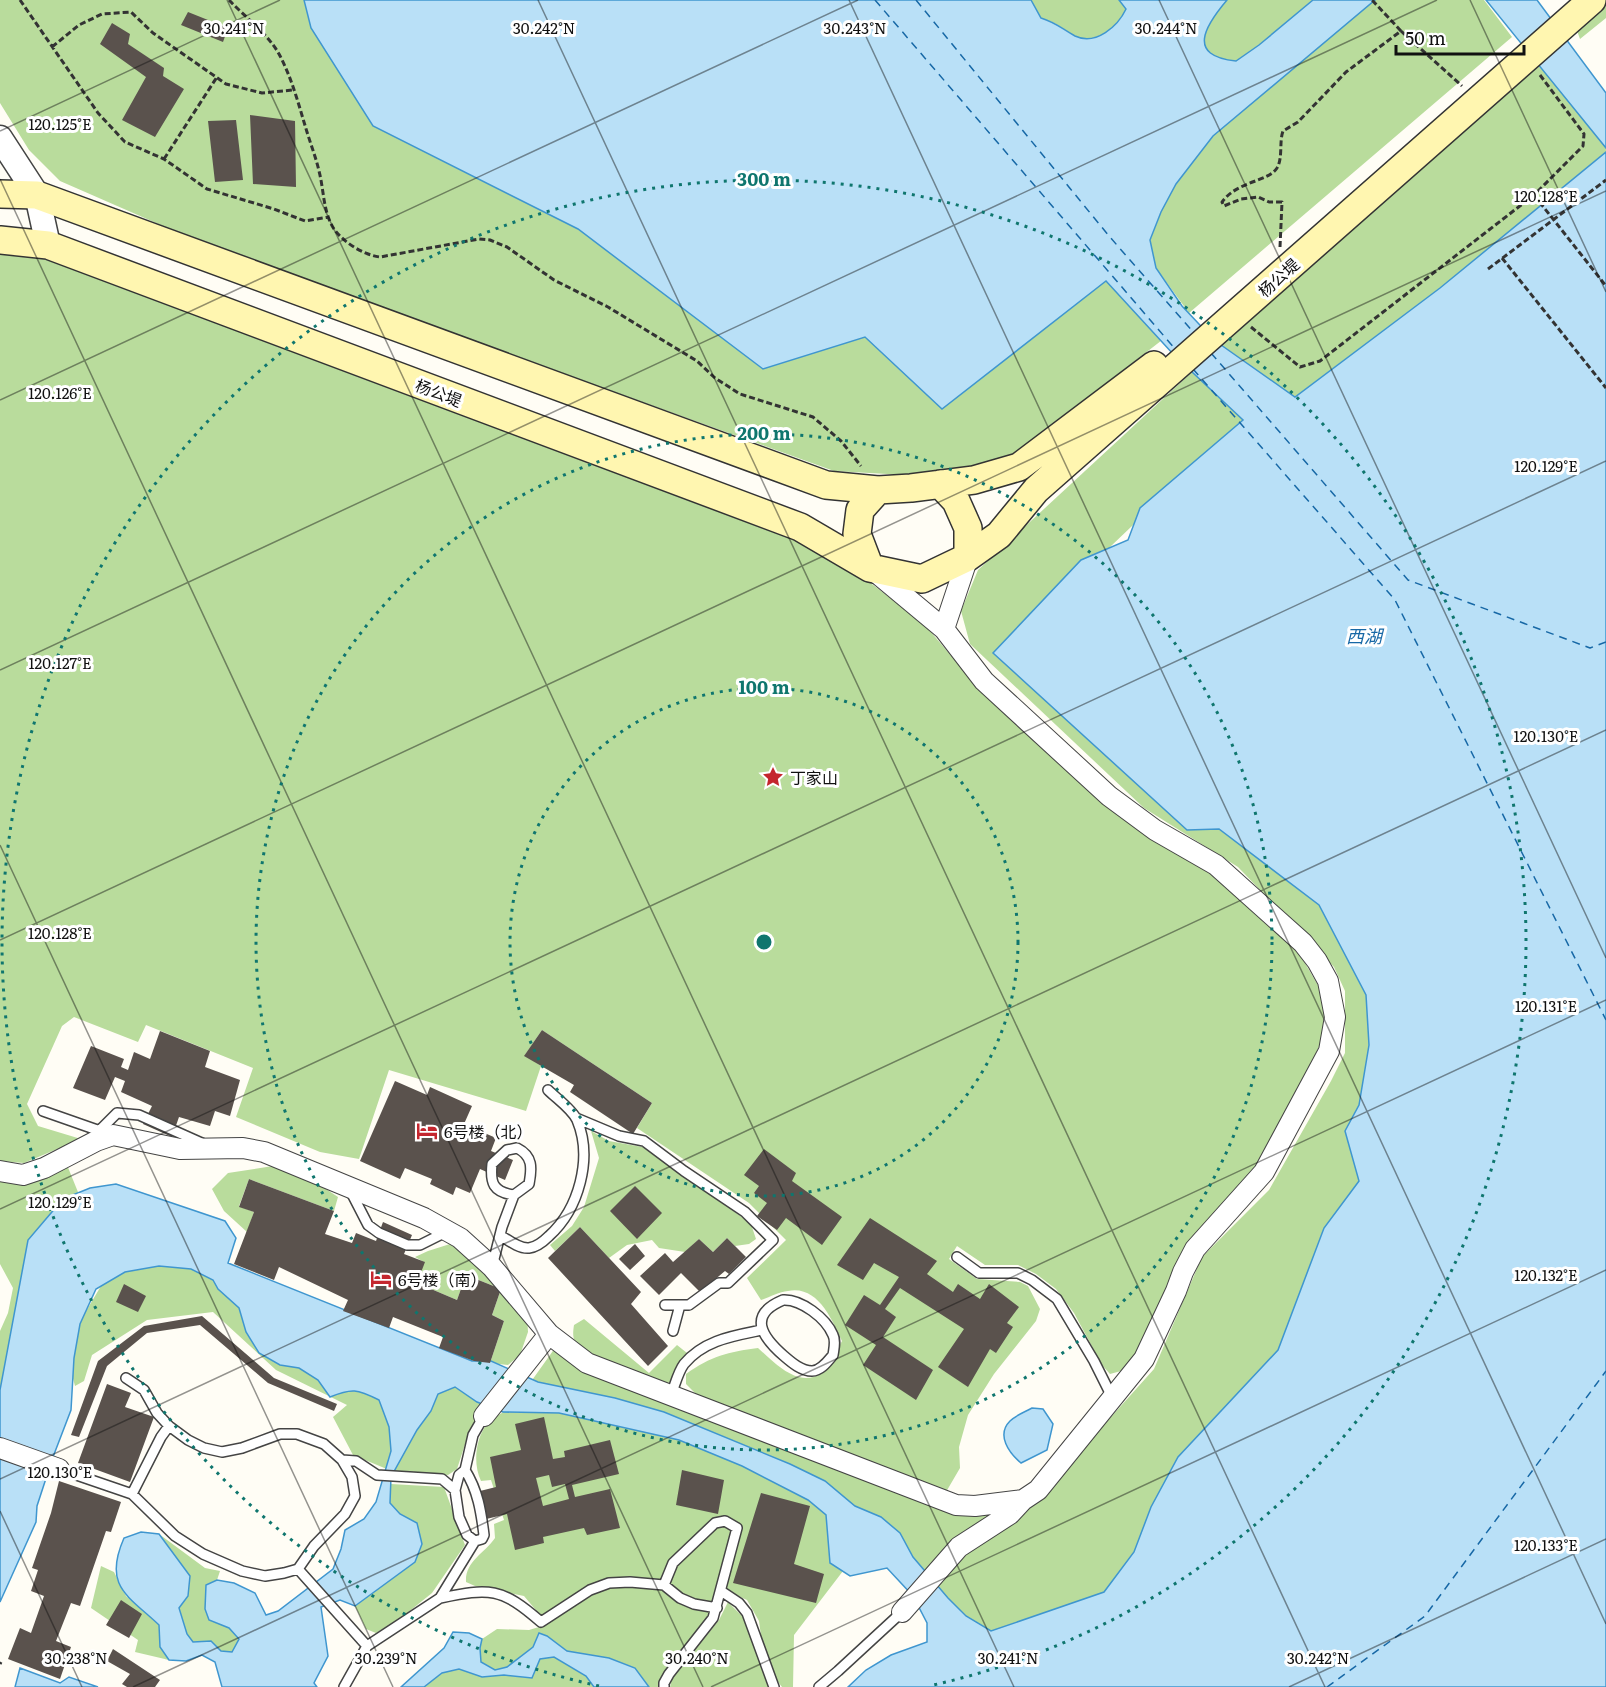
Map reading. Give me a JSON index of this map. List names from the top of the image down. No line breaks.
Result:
{"streets":{"main road":["杨公堤"]},"water":["西湖"],"places":{"place":["丁家山"],"hotel":["6号楼（北）","6号楼（南）"]},"scale_bar":"50 m","coordinates":["30.241°N","30.242°N","30.243°N","30.244°N","120.125°E","120.128°E","120.126°E","120.129°E","120.127°E","120.130°E","120.131°E","120.132°E","120.133°E","30.238°N","30.239°N","30.240°N"],"rings":["300 m","200 m","100 m"]}
